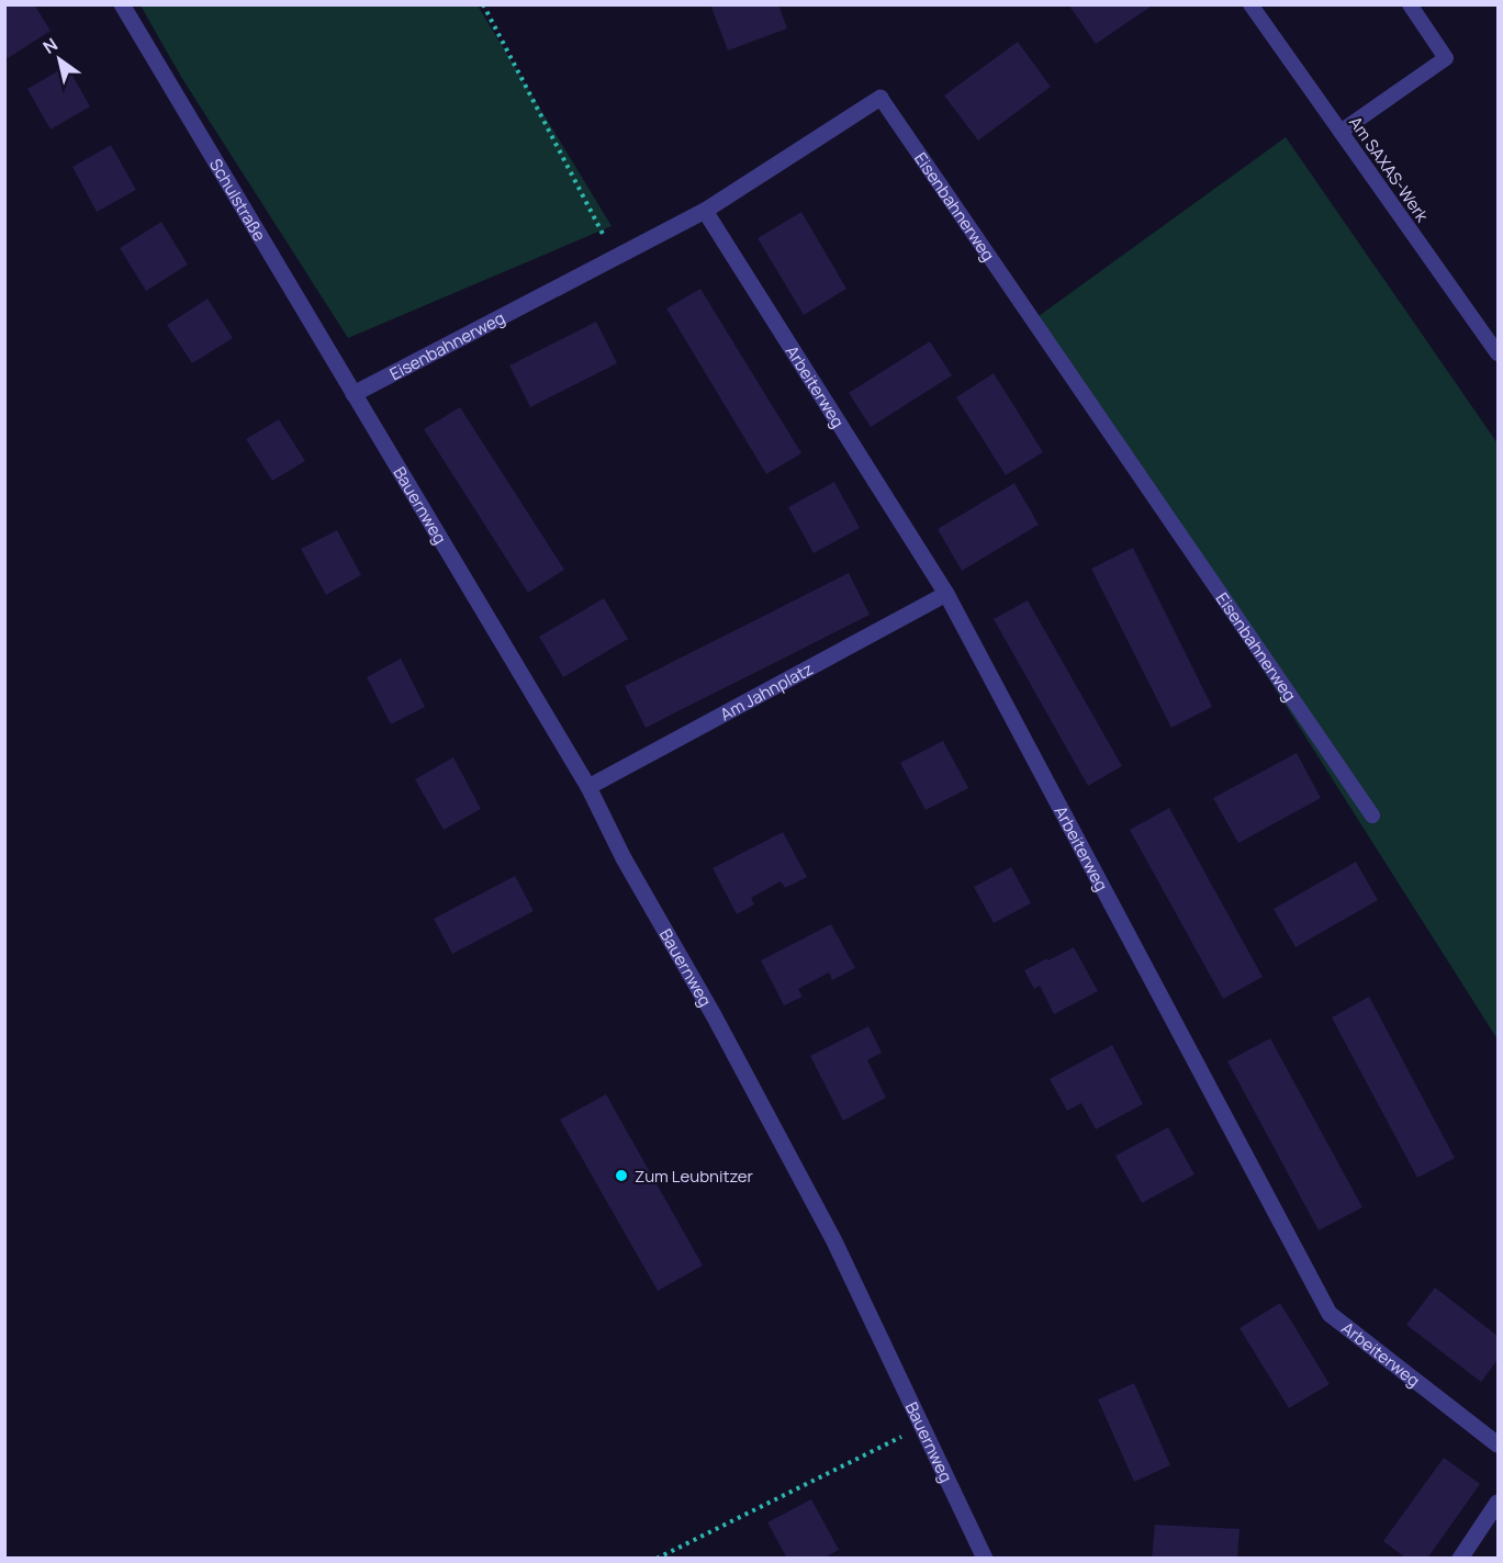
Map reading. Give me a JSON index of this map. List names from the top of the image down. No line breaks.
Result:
{"streets":{"street":["Schulstraße","Eisenbahnerweg","Arbeiterweg","Bauernweg","Am Jahnplatz"],"lane":["Am SAXAS-Werk"]},"crossings":[["Schulstraße","Eisenbahnerweg"],["Schulstraße","Bauernweg"],["Eisenbahnerweg","Arbeiterweg"],["Eisenbahnerweg","Bauernweg"],["Arbeiterweg","Am Jahnplatz"],["Bauernweg","Am Jahnplatz"]],"places":["Zum Leubnitzer"],"north":"top left"}
